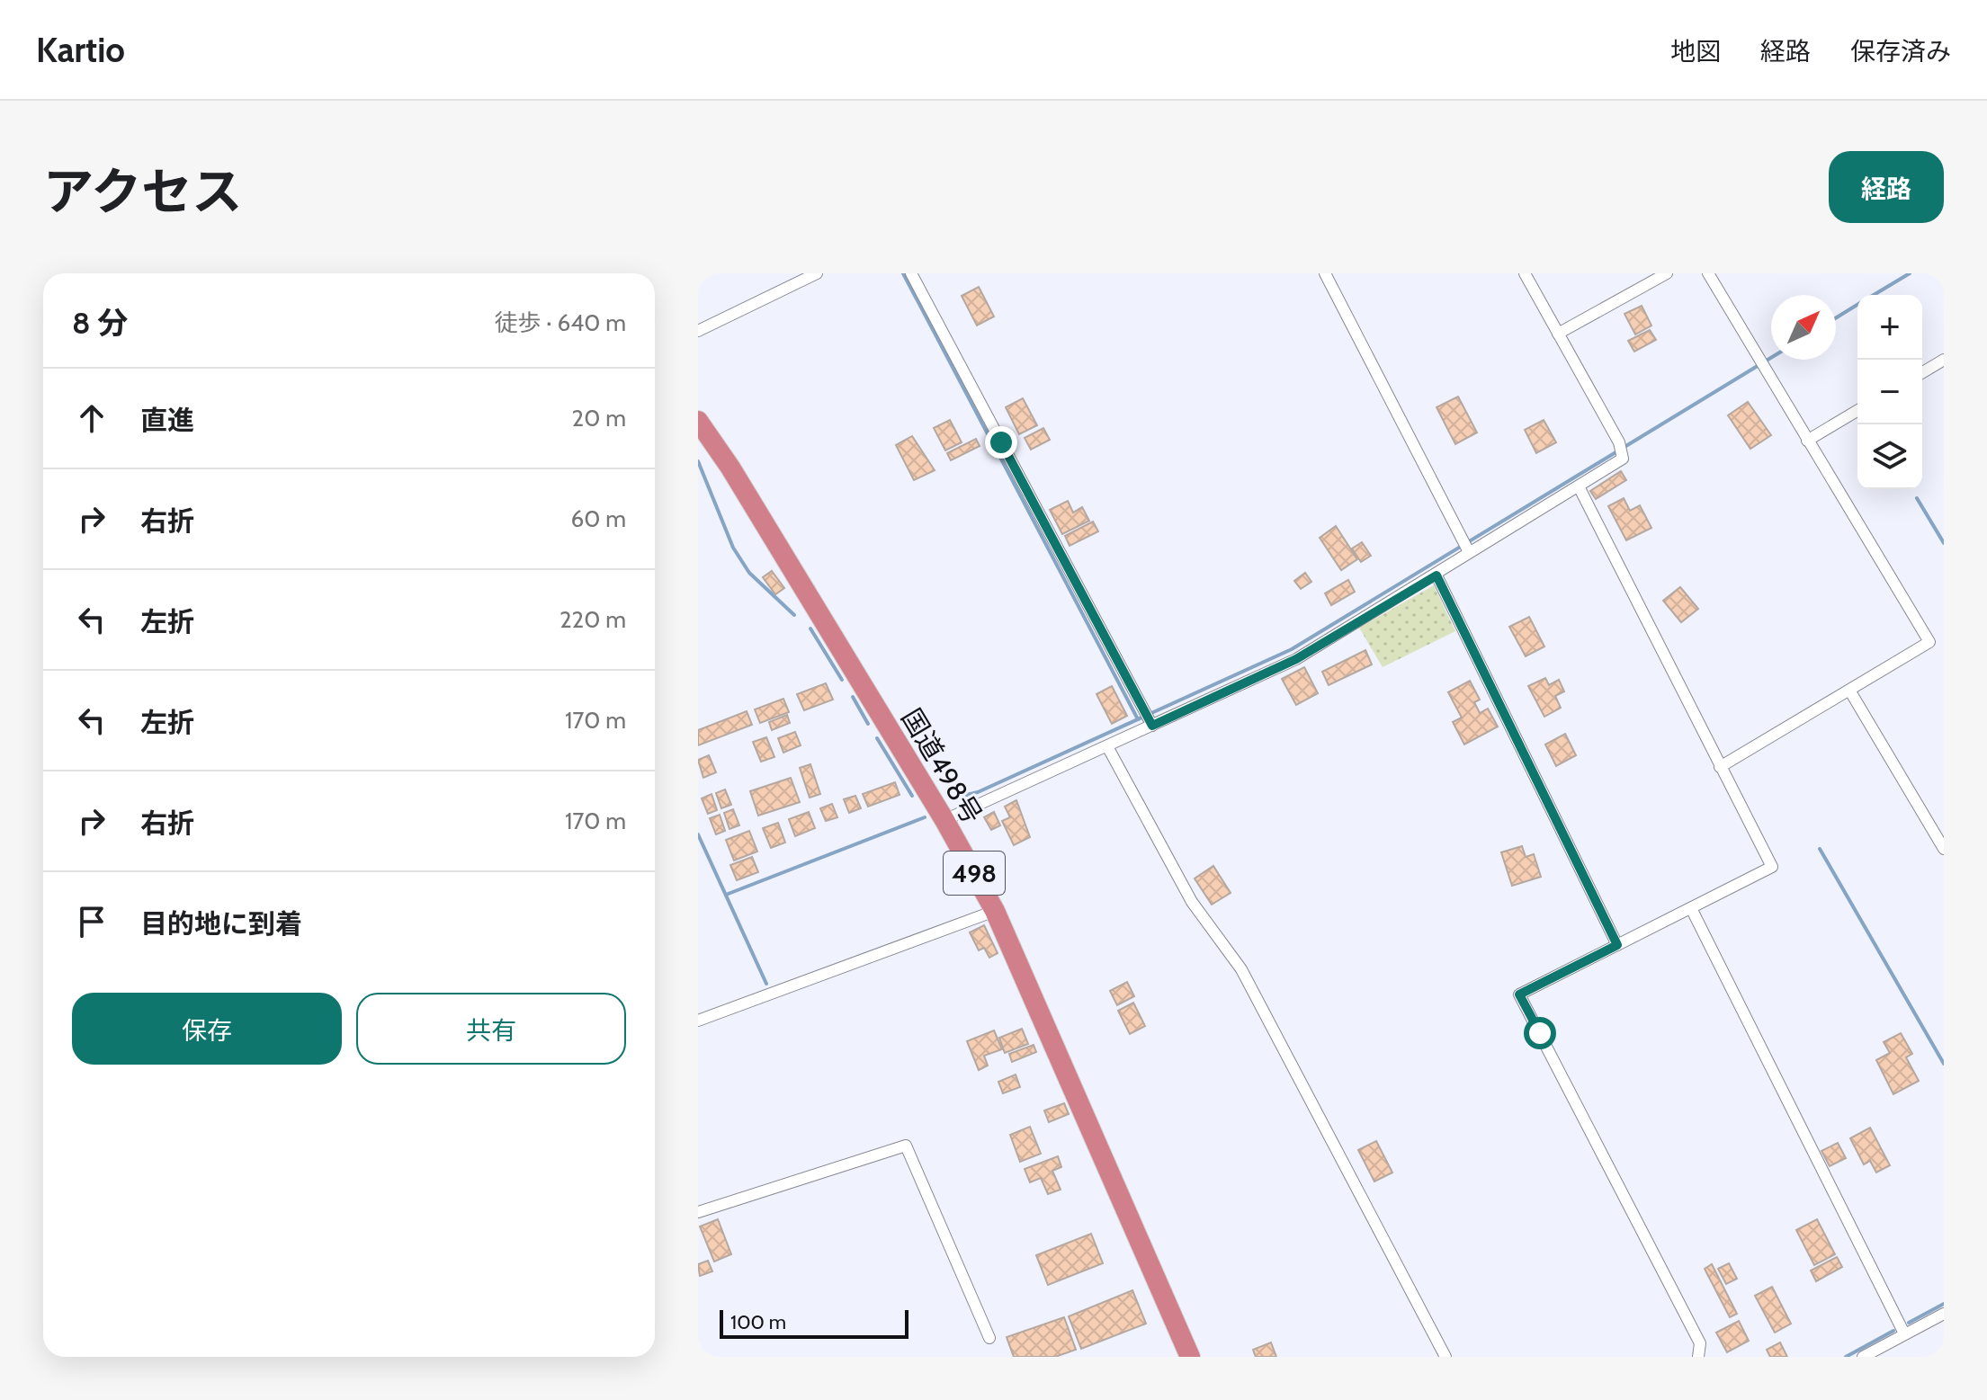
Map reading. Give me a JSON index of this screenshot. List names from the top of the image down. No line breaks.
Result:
{"streets":{"highway":["国道498号","498"]},"scale_bar":"100 m","north":"top right","page":{"header":"Kartio","nav":["地図","経路","保存済み"],"title":"アクセス","buttons":["経路",["保存","共有"]],"heading":["8 分","徒歩 · 640 m"],"map_buttons":["+","−"],"list":[["直進","20 m"],["右折","60 m"],["左折","220 m"],["左折","170 m"],["右折","170 m"],"目的地に到着"],"scale":"100 m"}}
